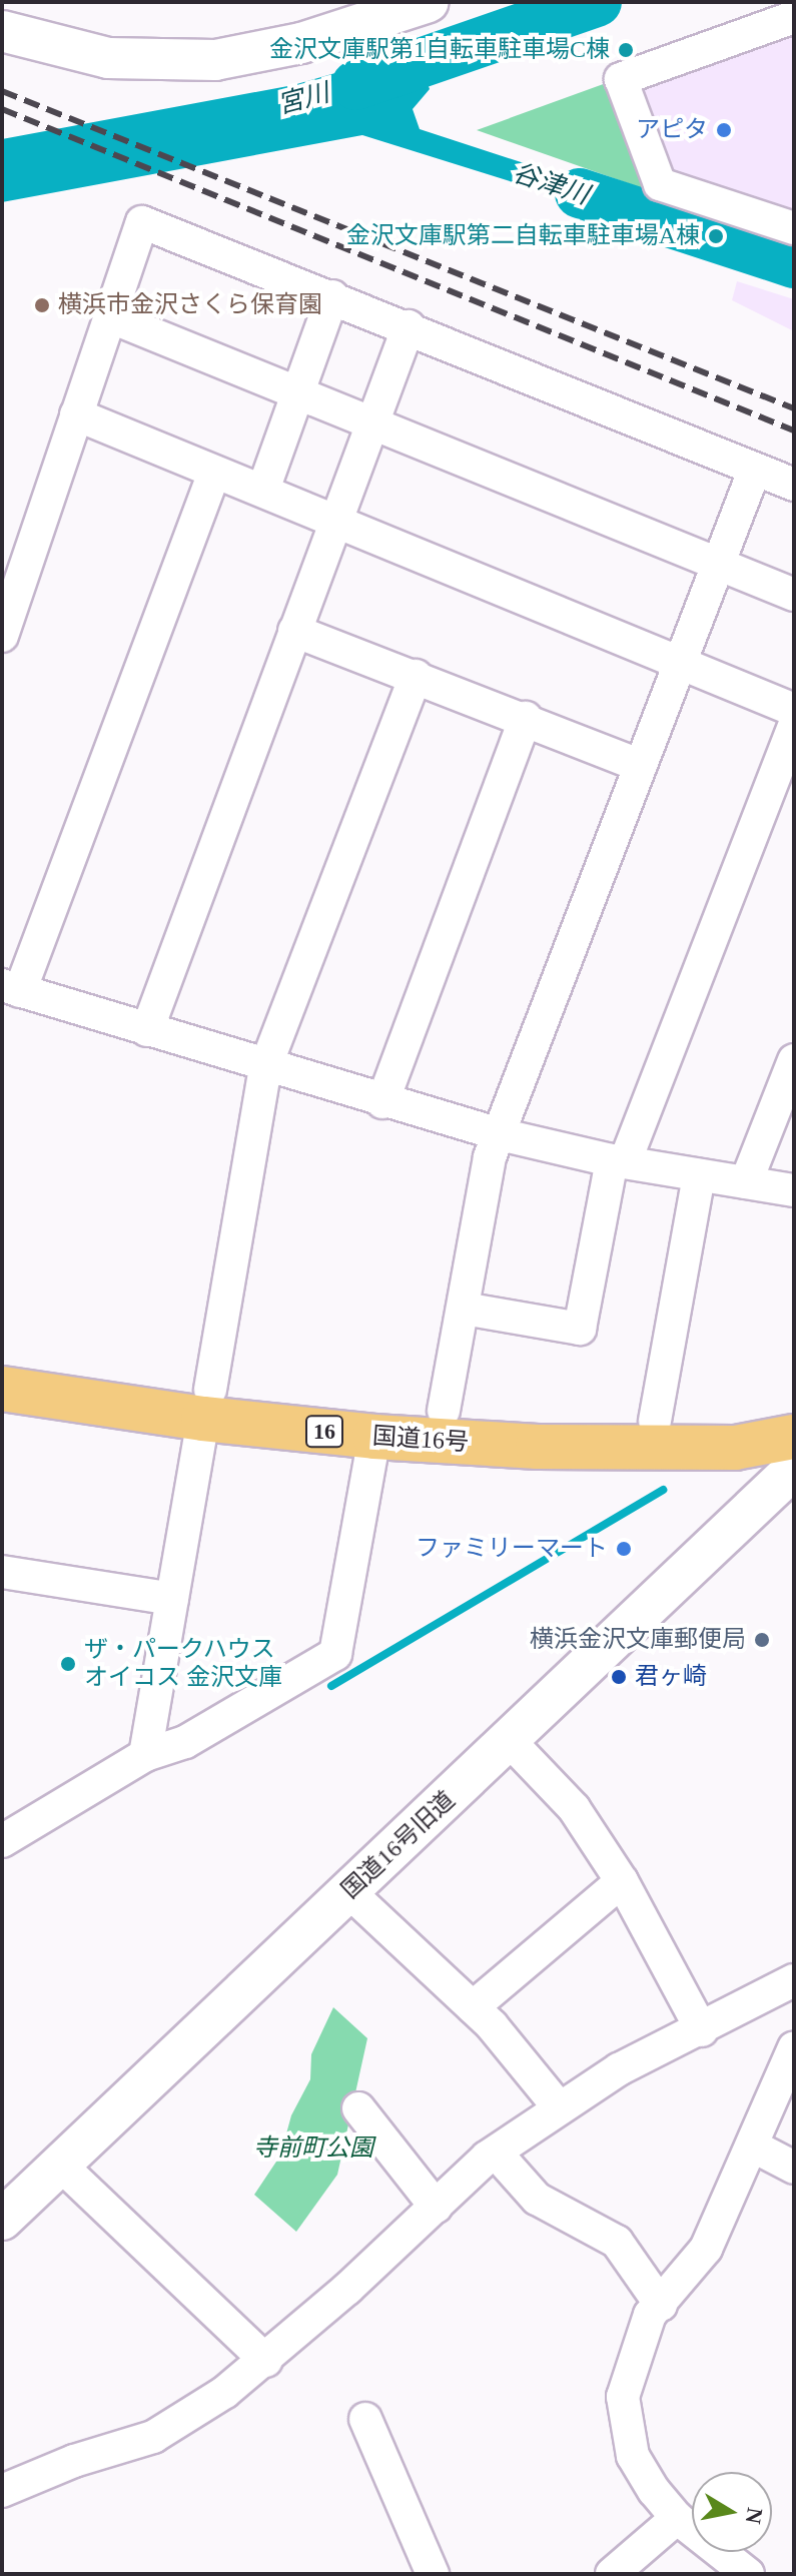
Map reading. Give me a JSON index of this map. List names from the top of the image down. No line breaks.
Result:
{"streets":{"highway":["16","国道16号"],"street":["国道16号旧道"]},"water":["宮川","谷津川"],"parks":["寺前町公園"],"places":["金沢文庫駅第1自転車駐車場C棟","アピタ","金沢文庫駅第二自転車駐車場A棟","横浜市金沢さくら保育園","ファミリーマート","横浜金沢文庫郵便局","ザ・パークハウス オイコス 金沢文庫","君ヶ崎"],"north":"right"}
